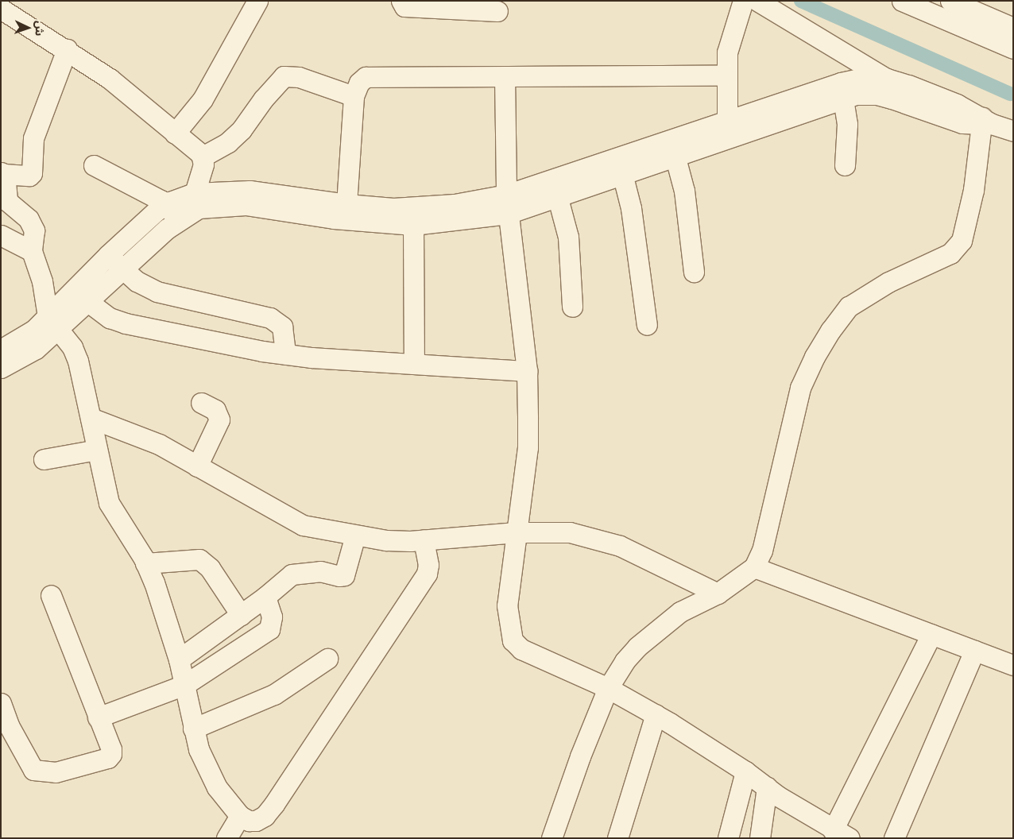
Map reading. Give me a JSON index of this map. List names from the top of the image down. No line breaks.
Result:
{"north":"right"}
